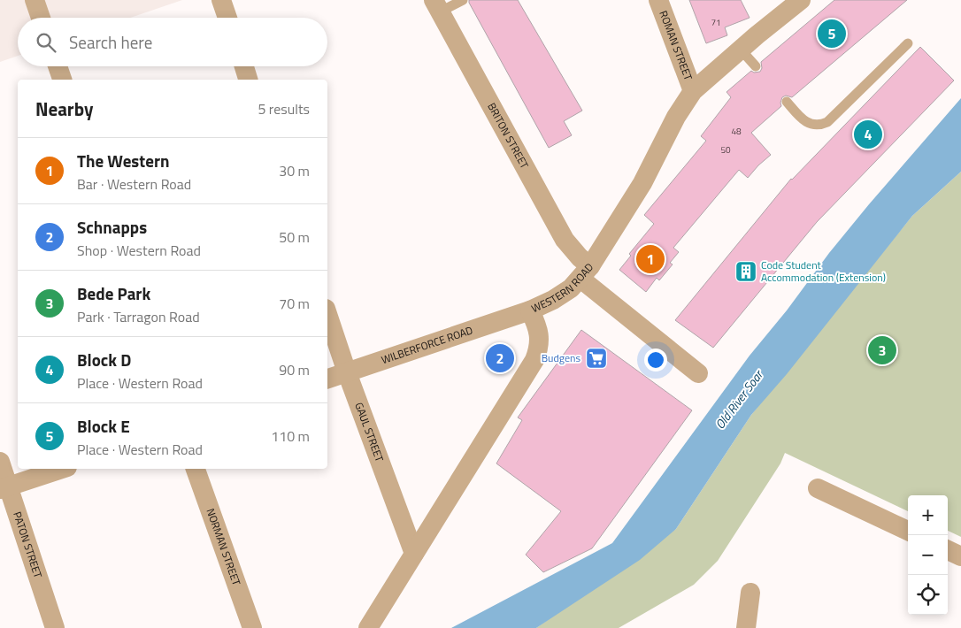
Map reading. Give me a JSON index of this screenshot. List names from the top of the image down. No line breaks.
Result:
{"streets":{"street":["ROMAN STREET","BRITON STREET","WESTERN ROAD","WILBERFORCE ROAD","GAUL STREET","PATON STREET","NORMAN STREET"]},"crossings":[["ROMAN STREET","WESTERN ROAD"],["BRITON STREET","WESTERN ROAD"],["WESTERN ROAD","WILBERFORCE ROAD"],["WESTERN ROAD","GAUL STREET"],["WILBERFORCE ROAD","GAUL STREET"]],"water":["Old River Soar"],"places":{"building":["Code Student Accommodation (Extension)"],"supermarket":["Budgens"]},"house_numbers":["71","48","50"],"page":{"pins":["5","4","1","3","2"],"search":"Search here","heading":["Nearby","5 results"],"list":[{"mark":"1","name":"The Western","note":"Bar · Western Road","value":"30 m"},{"mark":"2","name":"Schnapps","note":"Shop · Western Road","value":"50 m"},{"mark":"3","name":"Bede Park","note":"Park · Tarragon Road","value":"70 m"},{"mark":"4","name":"Block D","note":"Place · Western Road","value":"90 m"},{"mark":"5","name":"Block E","note":"Place · Western Road","value":"110 m"}],"map_buttons":["+","−"]}}
